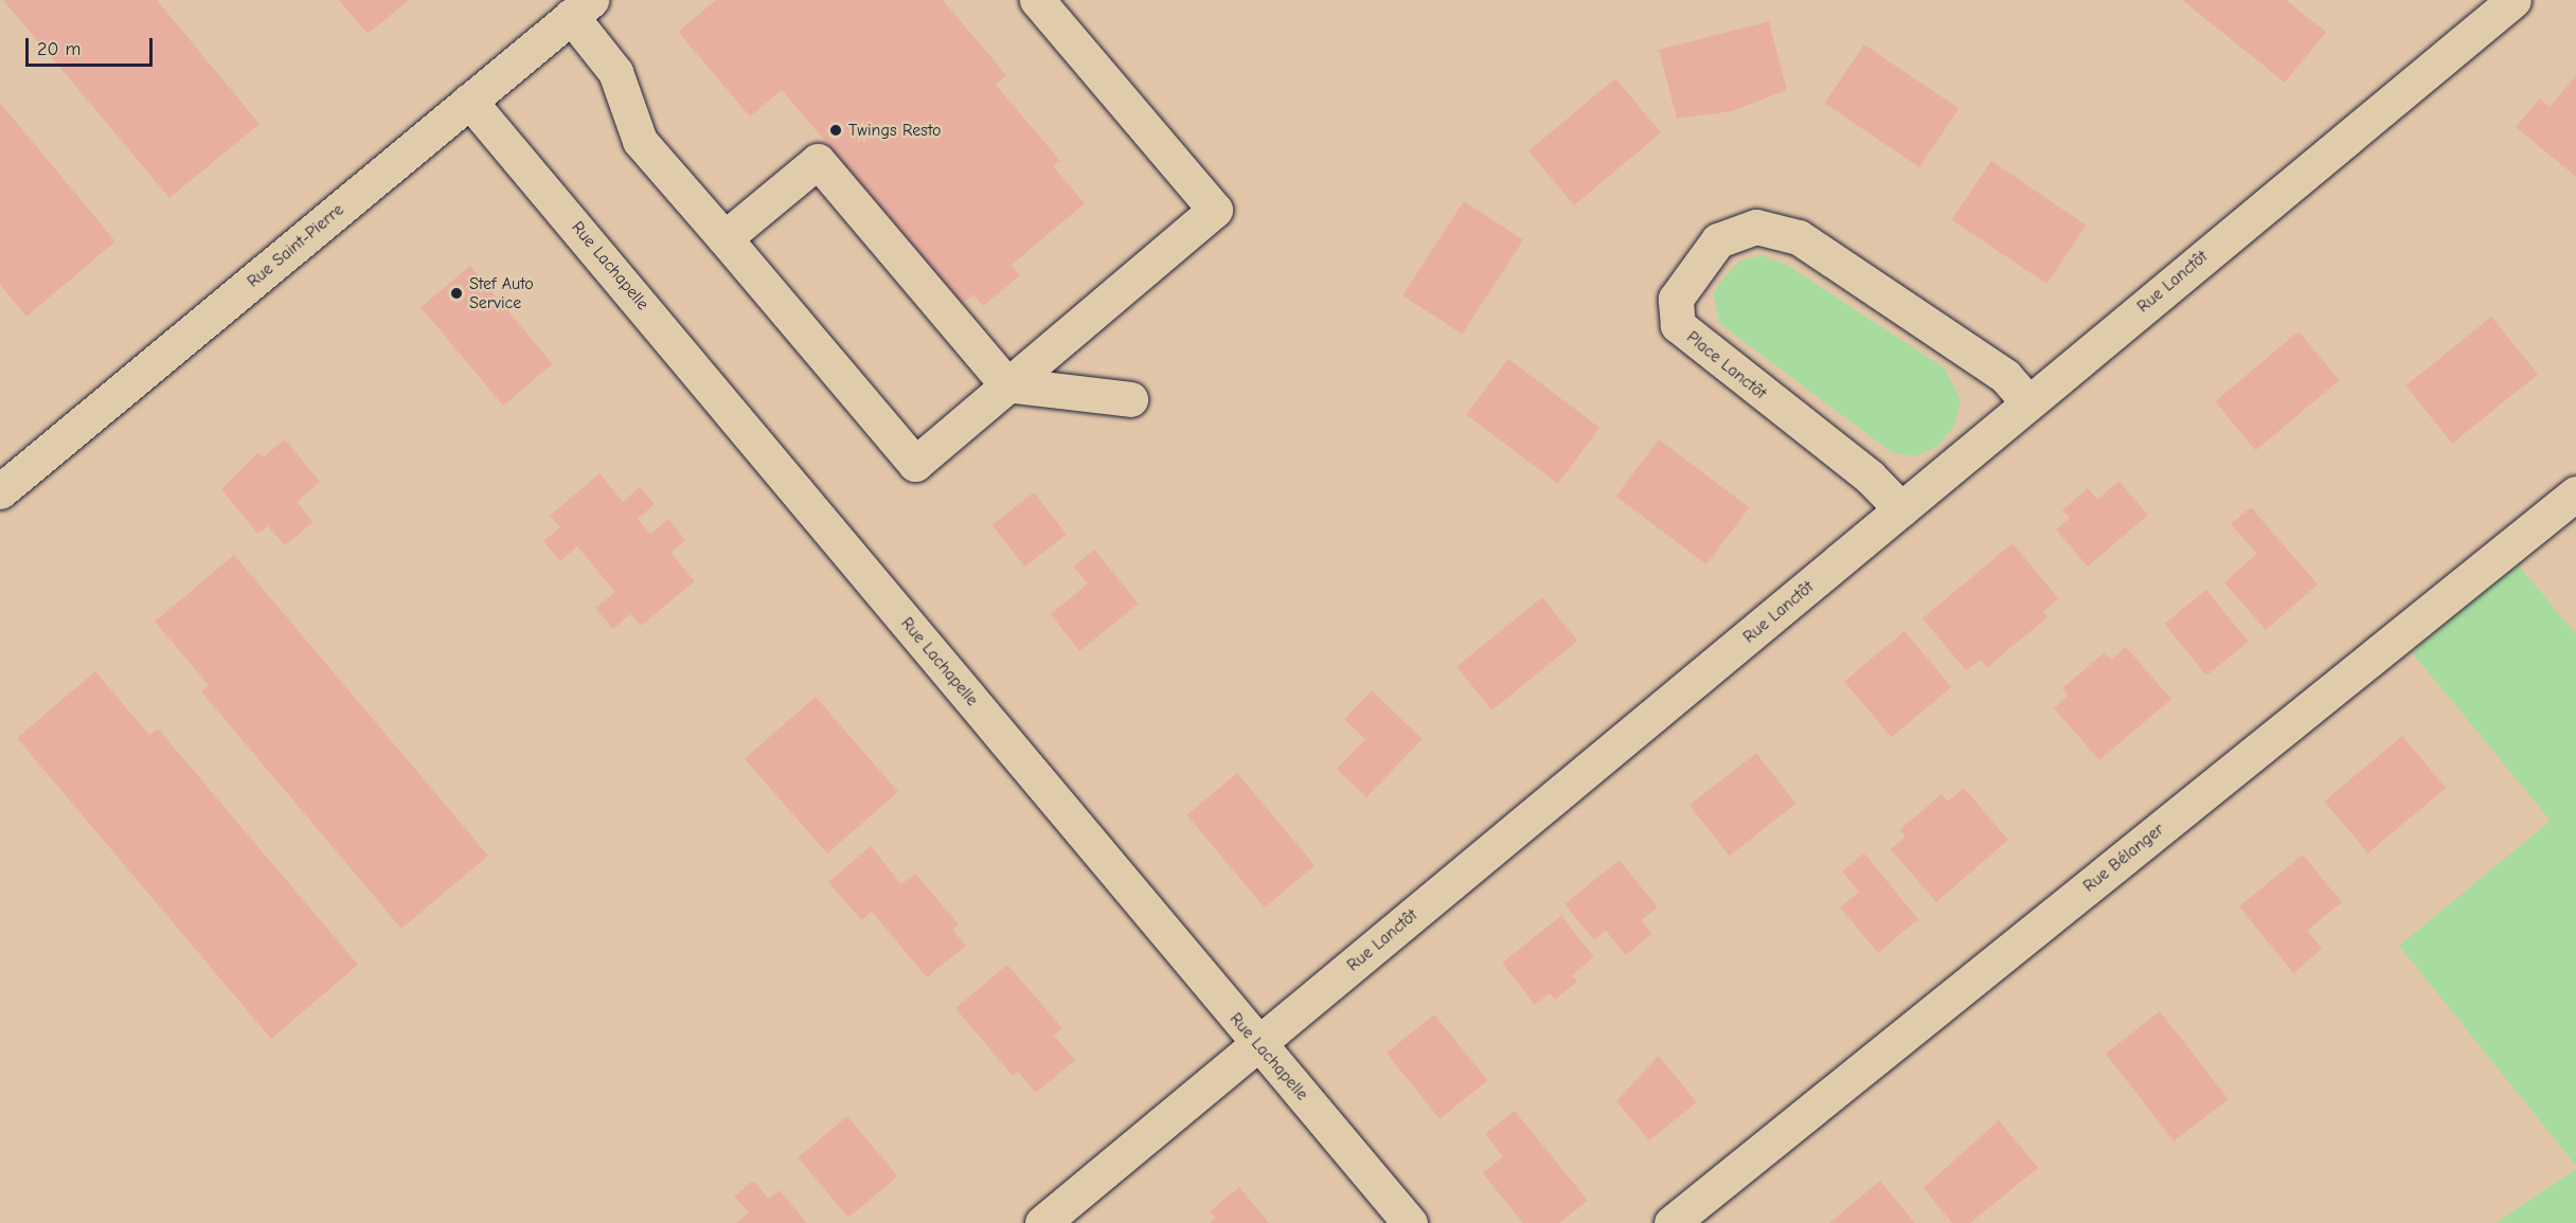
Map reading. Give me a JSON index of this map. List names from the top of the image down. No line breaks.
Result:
{"streets":{"street":["Rue Saint-Pierre","Rue Lachapelle","Rue Lanctôt","Place Lanctôt","Rue Bélanger"]},"crossings":[["Rue Saint-Pierre","Rue Lachapelle"],["Rue Lachapelle","Rue Lanctôt"],["Rue Lanctôt","Place Lanctôt"]],"places":["Twings Resto","Stef Auto Service"],"scale_bar":"20 m"}
